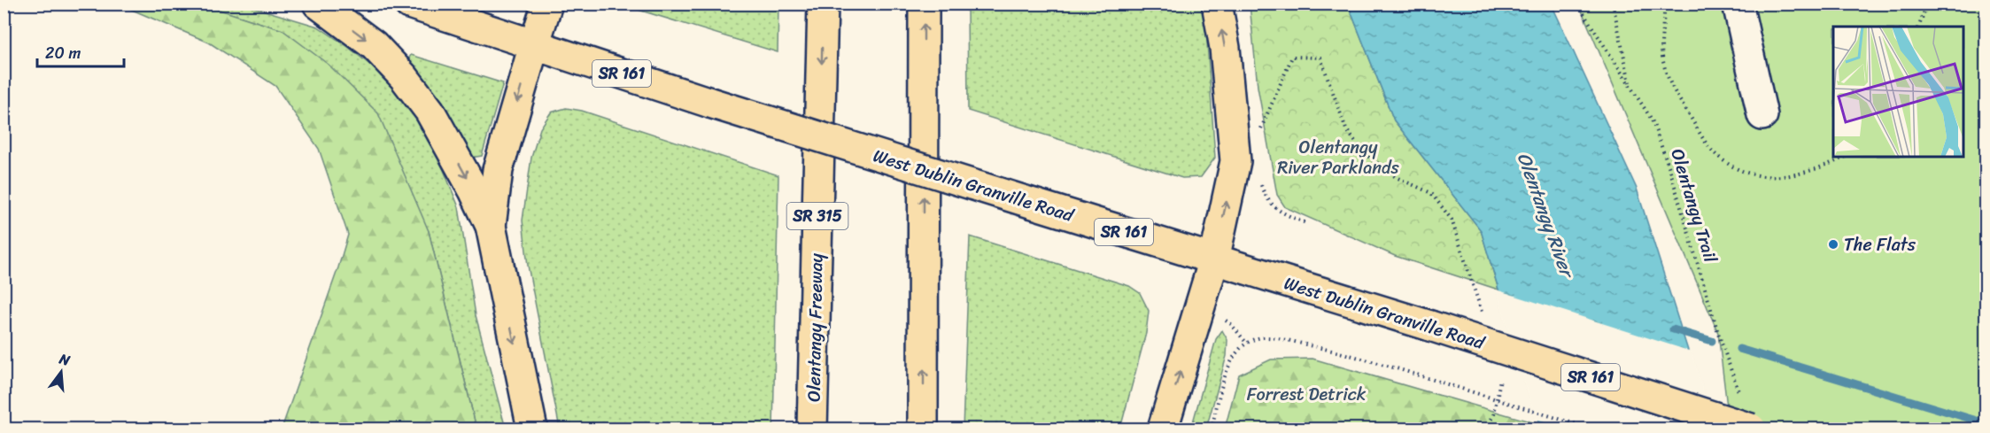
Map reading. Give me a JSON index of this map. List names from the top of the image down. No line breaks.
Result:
{"streets":{"main road":["SR 161","West Dublin Granville Road","SR 315","Olentangy Freeway"],"path":["Olentangy Trail"]},"water":["Olentangy River"],"parks":["Olentangy River Parklands","Forrest Detrick"],"places":["The Flats"],"scale_bar":"20 m","north":"top"}
